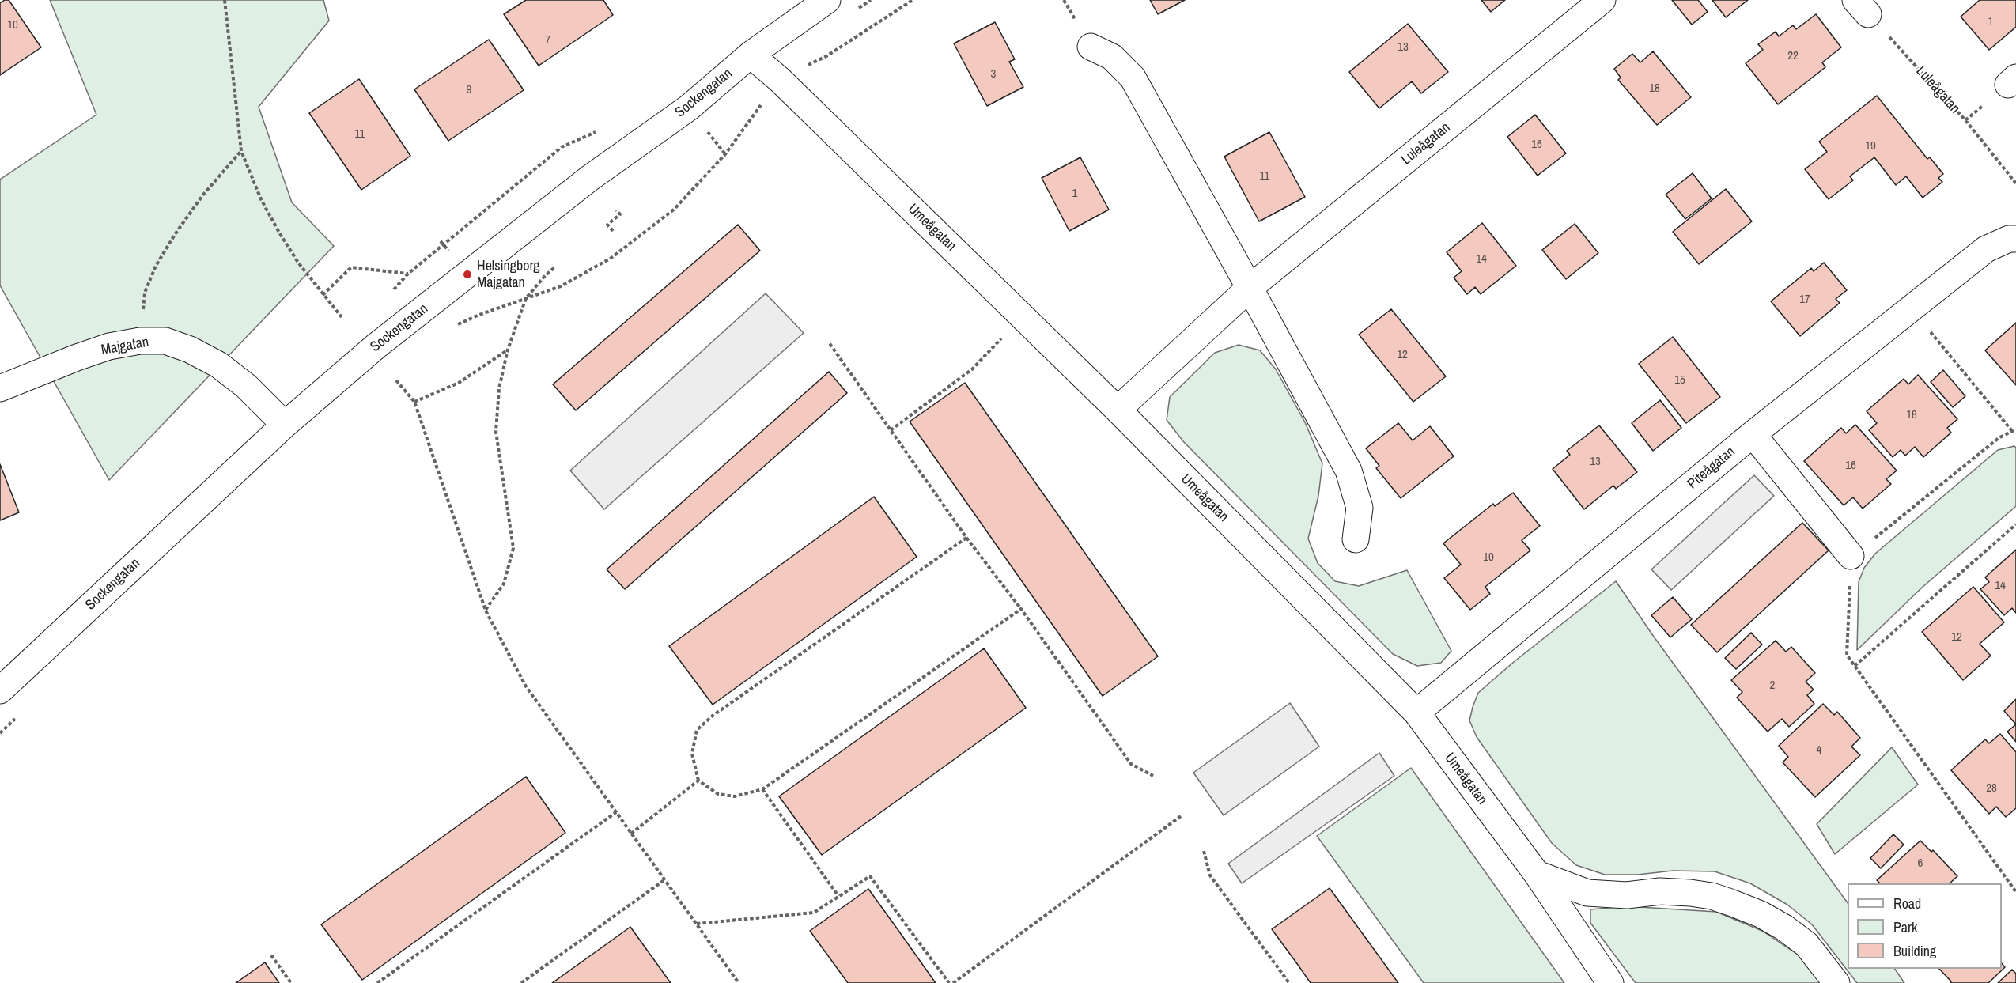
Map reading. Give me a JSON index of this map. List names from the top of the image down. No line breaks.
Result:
{"streets":{"street":["Luleågatan","Sockengatan","Umeågatan","Majgatan","Piteågatan"]},"crossings":[["Luleågatan","Umeågatan"],["Sockengatan","Umeågatan"],["Sockengatan","Majgatan"],["Umeågatan","Piteågatan"]],"places":["Helsingborg Majgatan"],"house_numbers":["1","10","7","13","22","3","18","9","11","16","19","11","1","14","17","12","15","18","13","16","10","14","12","2","4","28","6"],"legend":["Road","Park","Building"]}
